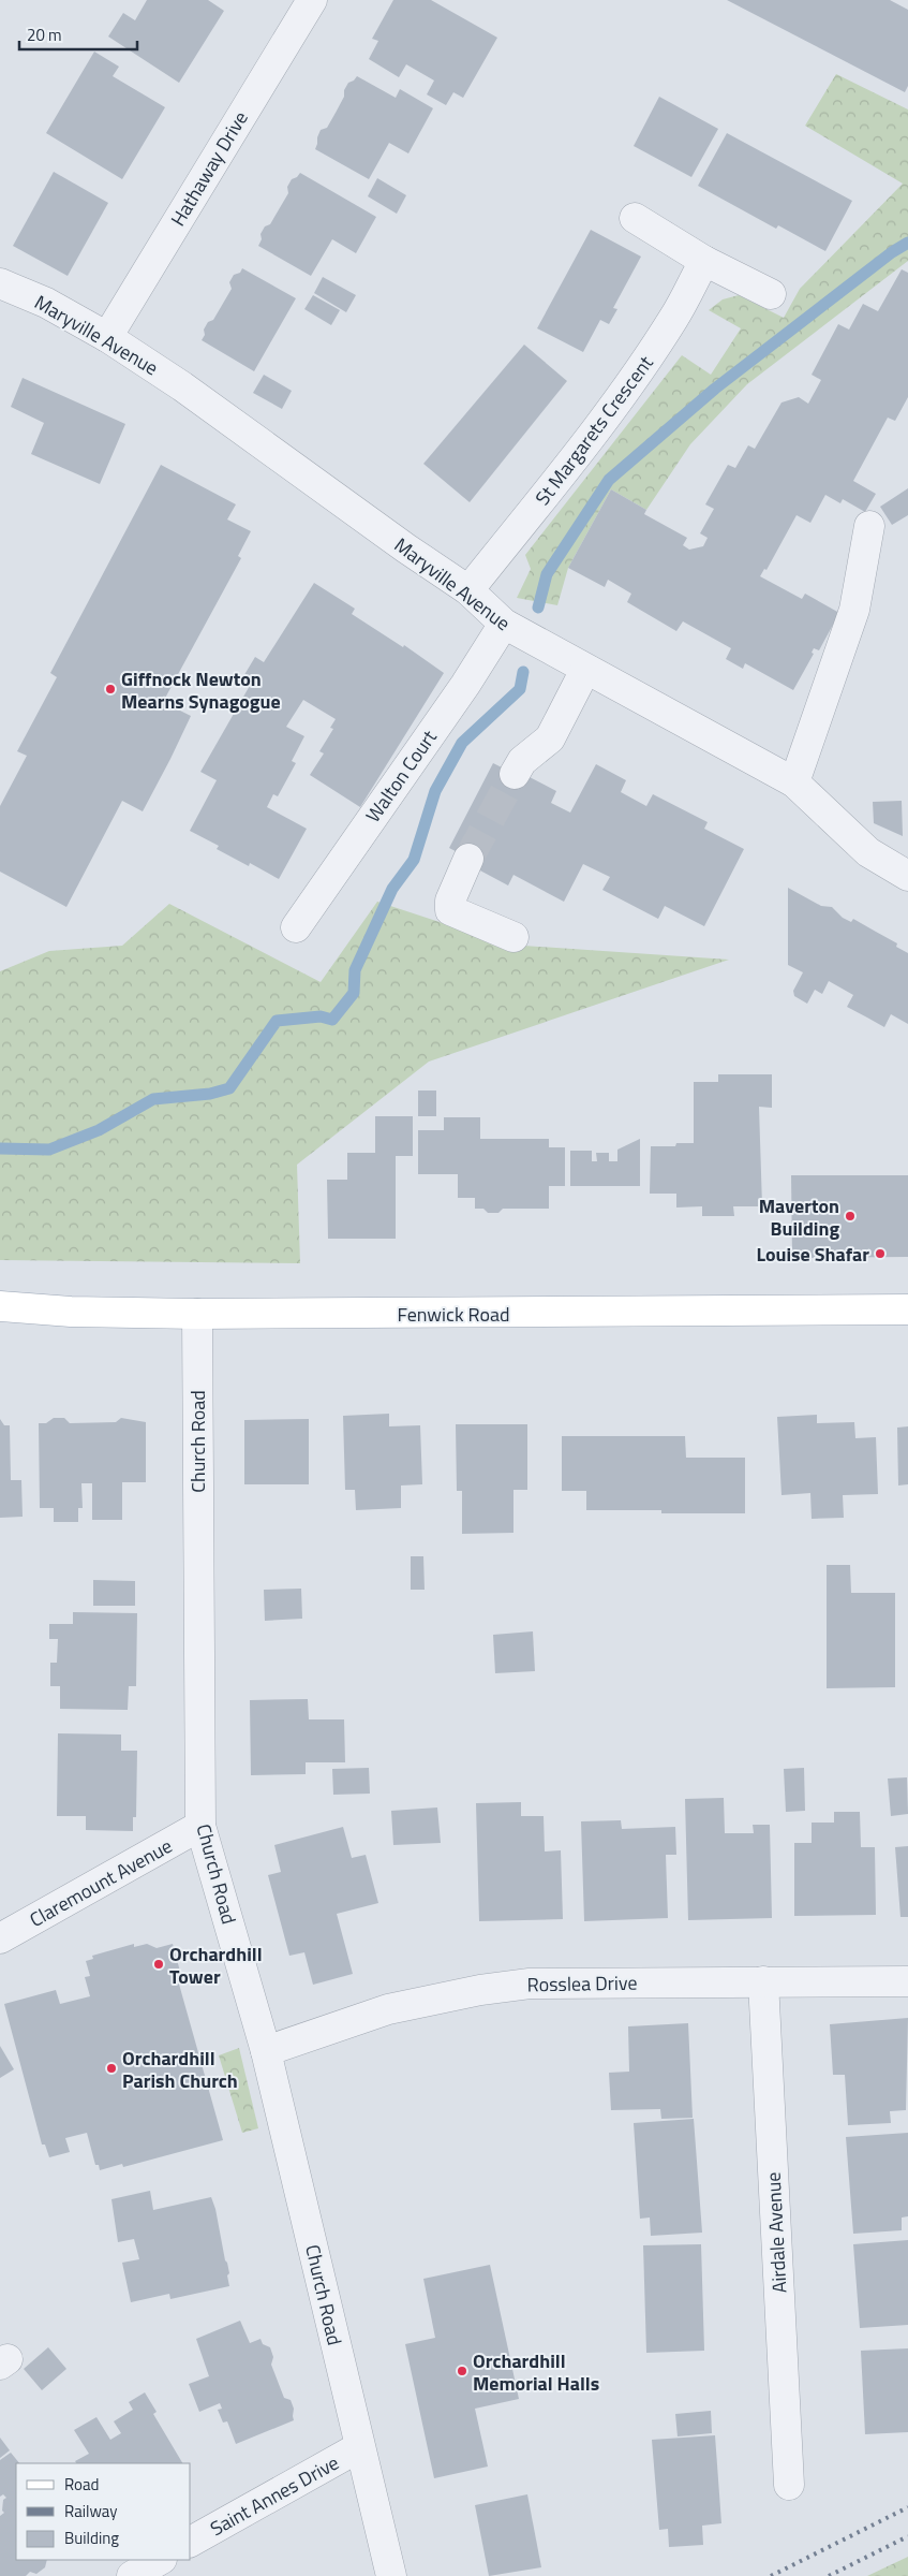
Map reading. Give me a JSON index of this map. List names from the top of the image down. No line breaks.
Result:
{"streets":{"main road":["Fenwick Road"],"street":["Hathaway Drive","Maryville Avenue","St Margarets Crescent","Walton Court","Church Road","Claremount Avenue","Rosslea Drive","Airdale Avenue","Saint Annes Drive"]},"crossings":[["Hathaway Drive","Maryville Avenue"],["Maryville Avenue","St Margarets Crescent"],["Maryville Avenue","Walton Court"],["Fenwick Road","Church Road"],["Church Road","Claremount Avenue"],["Church Road","Rosslea Drive"],["Church Road","Saint Annes Drive"],["Rosslea Drive","Airdale Avenue"]],"places":["Giffnock Newton Mearns Synagogue","Maverton Building","Louise Shafar","Orchardhill Tower","Orchardhill Parish Church","Orchardhill Memorial Halls"],"legend":["Road","Railway","Building"],"scale_bar":"20 m"}
